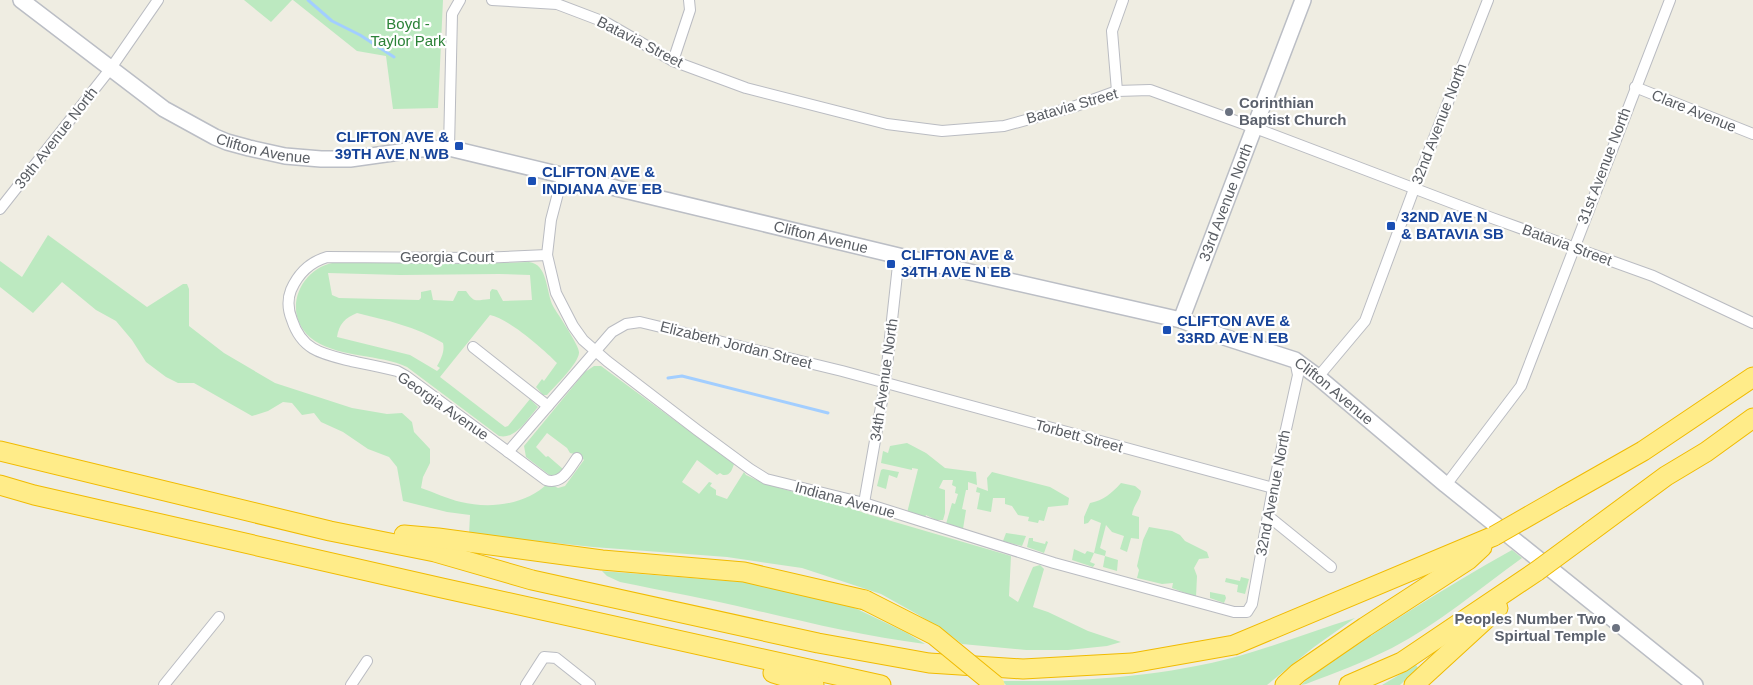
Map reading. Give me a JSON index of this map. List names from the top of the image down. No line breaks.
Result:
{"streets":{"street":["Batavia Street","Clare Avenue","32nd Avenue North","39th Avenue North","Clifton Avenue","31st Avenue North","33rd Avenue North","Georgia Court","Elizabeth Jordan Street","34th Avenue North","Georgia Avenue","Torbett Street","Indiana Avenue"]},"crossings":[["Batavia Street","32nd Avenue North"],["Batavia Street","31st Avenue North"],["Batavia Street","33rd Avenue North"],["Clare Avenue","31st Avenue North"],["32nd Avenue North","Clifton Avenue"],["32nd Avenue North","Torbett Street"],["32nd Avenue North","Indiana Avenue"],["39th Avenue North","Clifton Avenue"],["Clifton Avenue","31st Avenue North"],["Clifton Avenue","33rd Avenue North"],["Clifton Avenue","34th Avenue North"],["Georgia Court","Georgia Avenue"],["Georgia Court","Indiana Avenue"],["Elizabeth Jordan Street","34th Avenue North"],["Elizabeth Jordan Street","Georgia Avenue"],["Elizabeth Jordan Street","Torbett Street"],["Elizabeth Jordan Street","Indiana Avenue"],["34th Avenue North","Torbett Street"],["34th Avenue North","Indiana Avenue"]],"parks":["Boyd - Taylor Park"],"places":{"other":["Corinthian Baptist Church","Peoples Number Two Spirtual Temple"],"transit":["CLIFTON AVE & 39TH AVE N WB","CLIFTON AVE & INDIANA AVE EB","32ND AVE N & BATAVIA SB","CLIFTON AVE & 34TH AVE N EB","CLIFTON AVE & 33RD AVE N EB"]}}
